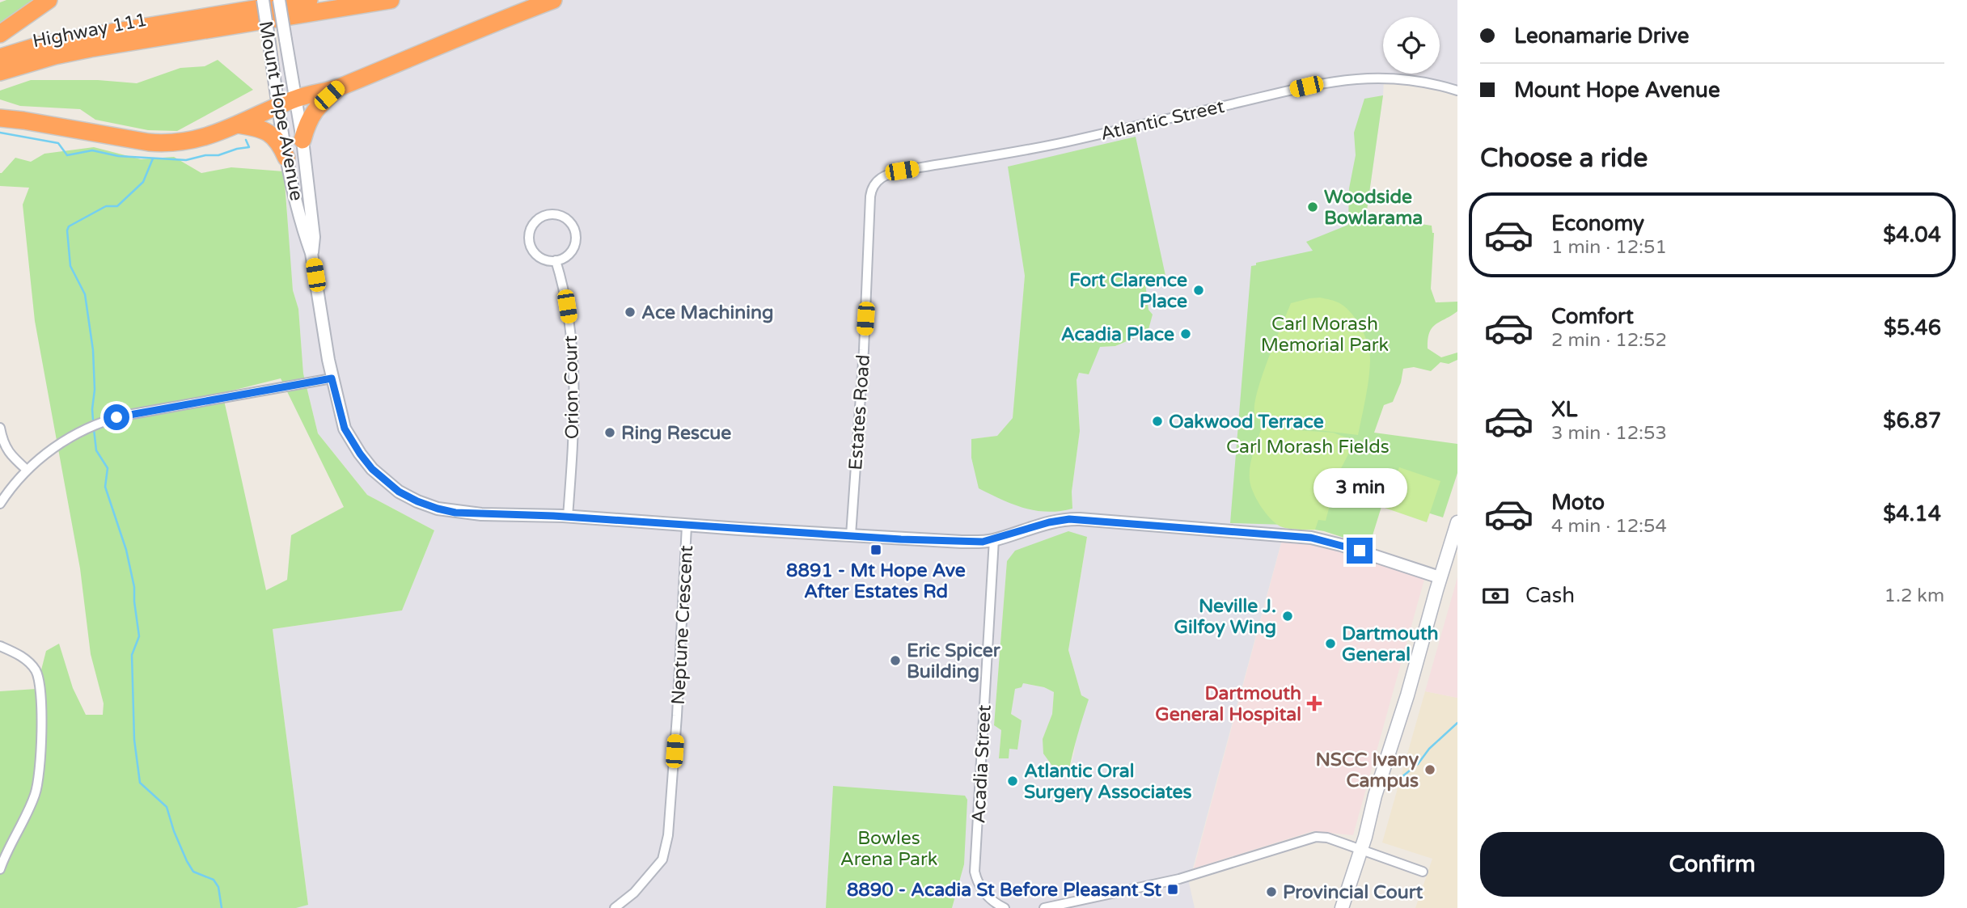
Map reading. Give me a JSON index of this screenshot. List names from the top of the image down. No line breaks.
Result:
{"streets":{"highway":["Highway 111"],"street":["Mount Hope Avenue","Atlantic Street","Orion Court","Estates Road","Neptune Crescent","Acadia Street"]},"crossings":[["Mount Hope Avenue","Orion Court"],["Mount Hope Avenue","Estates Road"],["Mount Hope Avenue","Neptune Crescent"],["Mount Hope Avenue","Acadia Street"],["Atlantic Street","Estates Road"]],"parks":["Carl Morash Memorial Park","Carl Morash Fields","Bowles Arena Park"],"places":{"other":["Woodside Bowlarama","Fort Clarence Place","Ace Machining","Acadia Place","Oakwood Terrace","Ring Rescue","Neville J. Gilfoy Wing","Dartmouth General","Eric Spicer Building","NSCC Ivany Campus","Atlantic Oral Surgery Associates","Provincial Court"],"transit":["8891 - Mt Hope Ave After Estates Rd","8890 - Acadia St Before Pleasant St"],"health":["Dartmouth General Hospital"]},"page":{"banner":["Leonamarie Drive","Mount Hope Avenue"],"heading":"Choose a ride","list":[{"name":"Economy","note":"1 min · 12:51","value":"$4.04"},{"name":"Comfort","note":"2 min · 12:52","value":"$5.46"},{"name":"XL","note":"3 min · 12:53","value":"$6.87"},{"name":"Moto","note":"4 min · 12:54","value":"$4.14"}],"bubble":"3 min","pay":["Cash","1.2 km"],"buttons":"Confirm"}}
